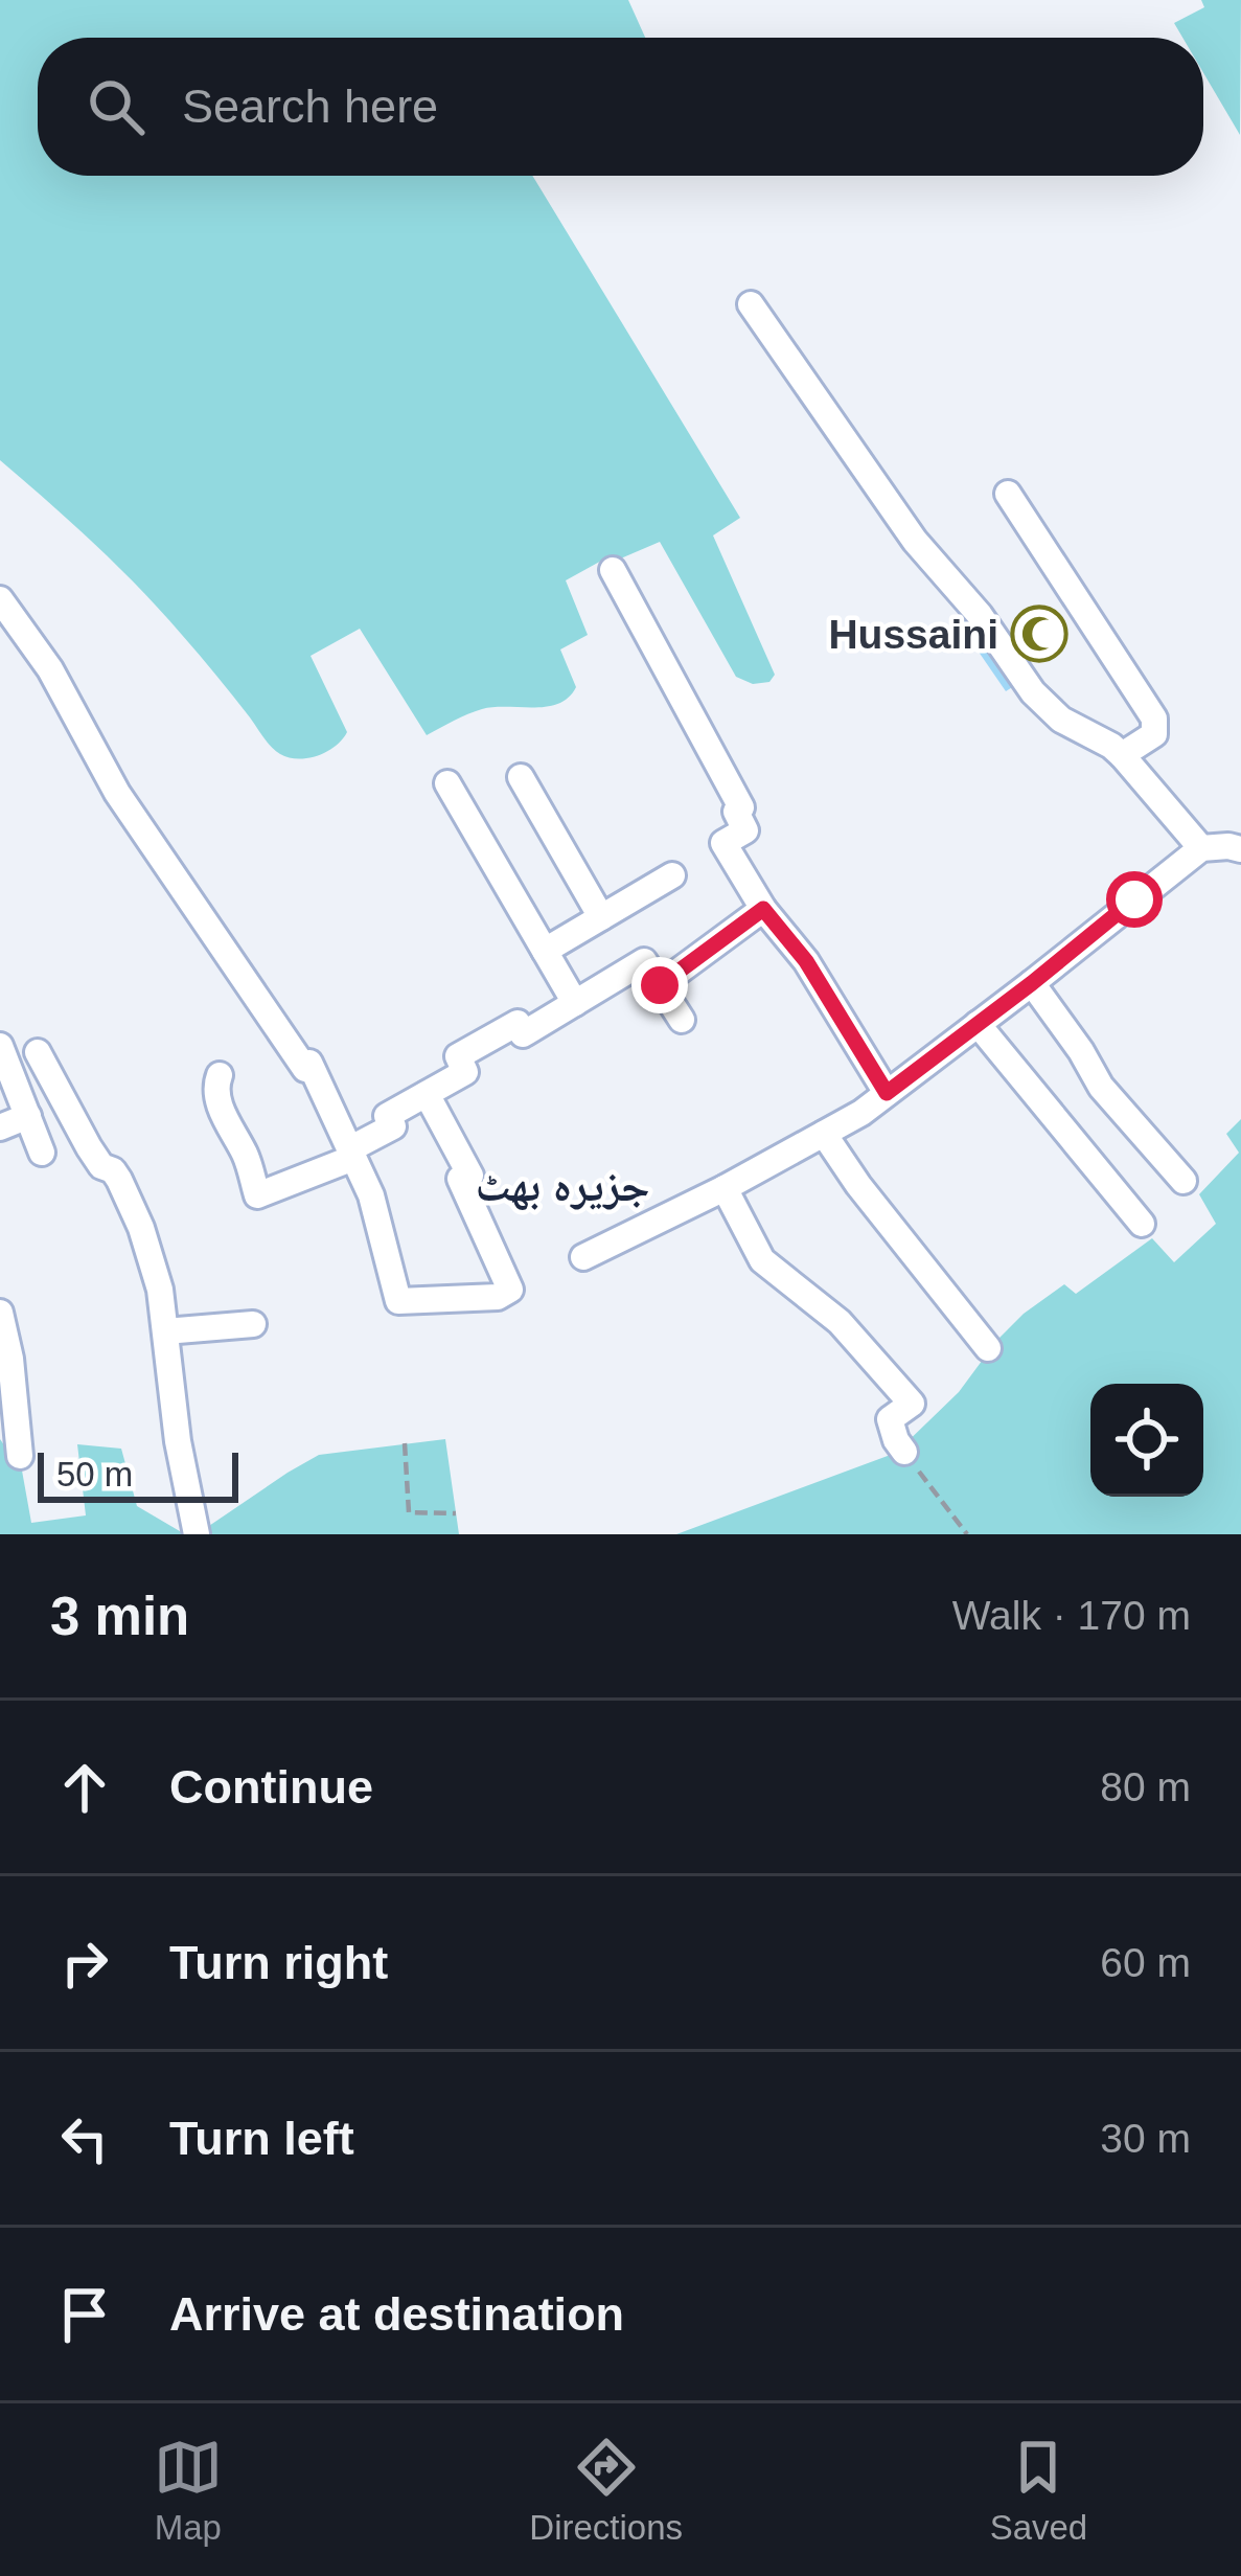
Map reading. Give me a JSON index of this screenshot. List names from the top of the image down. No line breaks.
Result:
{"districts":["جزیرہ بھٹ"],"places":{"mosque":["Hussaini"]},"scale_bar":"50 m","page":{"search":"Search here","scale":"50 m","heading":["3 min","Walk · 170 m"],"list":[["Continue","80 m"],["Turn right","60 m"],["Turn left","30 m"],"Arrive at destination"],"nav":["Map","Directions","Saved"]}}
